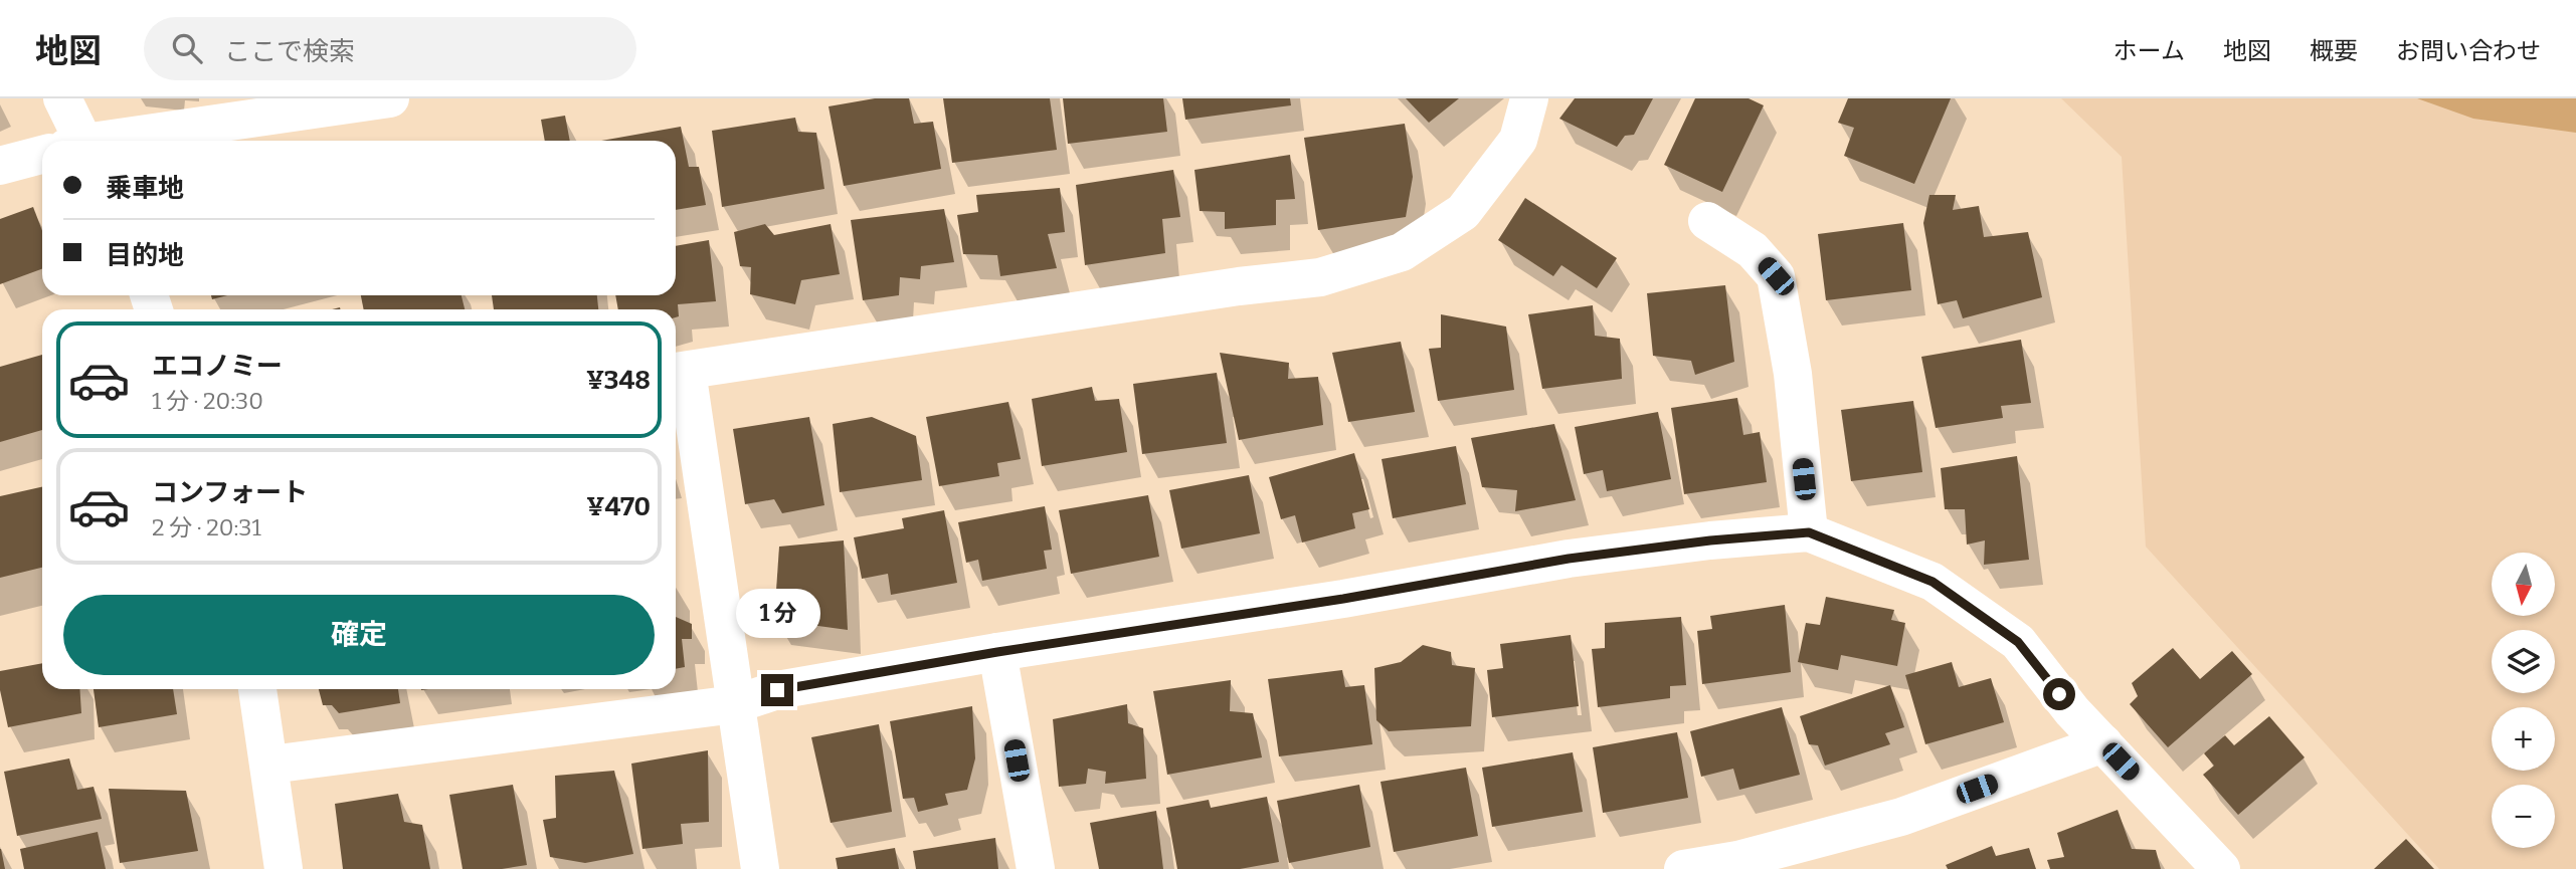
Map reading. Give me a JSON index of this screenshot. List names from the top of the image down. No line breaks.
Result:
{"north":"bottom","page":{"header":"地図","search":"ここで検索","nav":["ホーム","地図","概要","お問い合わせ"],"banner":["乗車地","目的地"],"list":[{"name":"エコノミー","note":"1 分 · 20:30","value":"¥348"},{"name":"コンフォート","note":"2 分 · 20:31","value":"¥470"}],"map_buttons":["+","−"],"buttons":"確定","bubble":"1 分"}}
